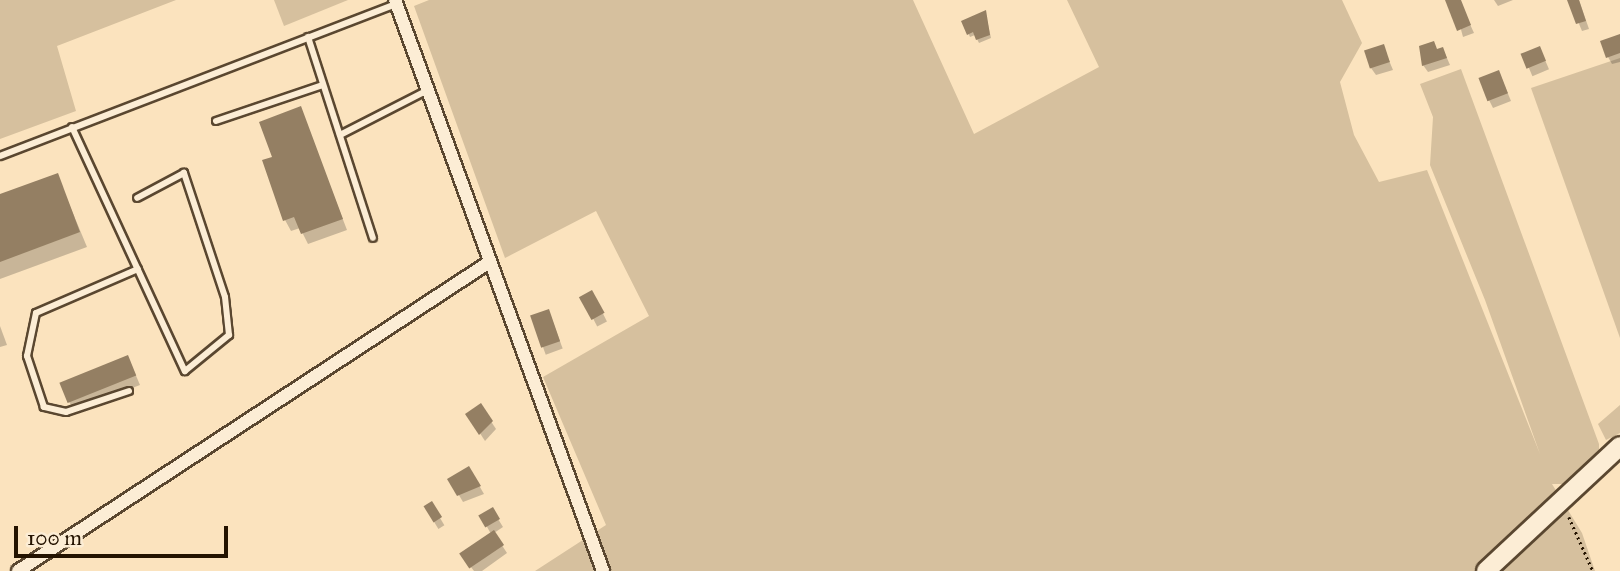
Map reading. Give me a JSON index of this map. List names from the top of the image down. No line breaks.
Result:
{"scale_bar":"100 m"}
